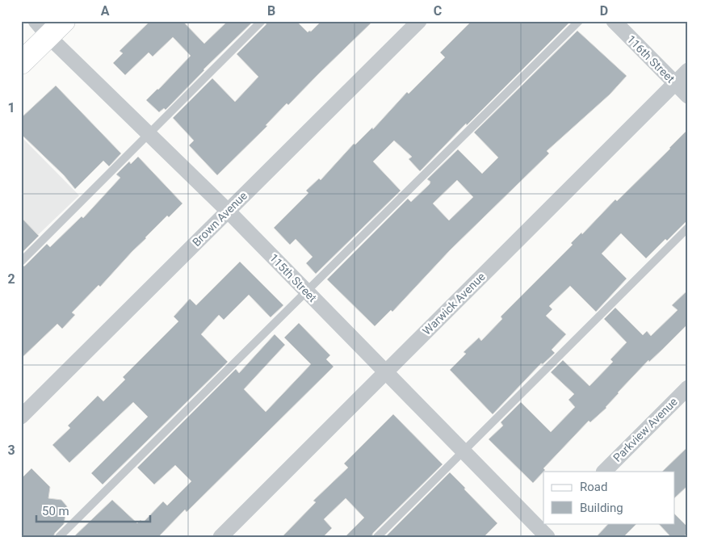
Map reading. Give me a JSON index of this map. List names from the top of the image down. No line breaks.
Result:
{"streets":{"street":["116th Street","Brown Avenue","115th Street","Warwick Avenue","Parkview Avenue"]},"crossings":[["116th Street","Warwick Avenue"],["Brown Avenue","115th Street"],["115th Street","Warwick Avenue"]],"legend":["Road","Building"],"scale_bar":"50 m","grid":{"columns":["A","B","C","D"],"rows":["1","2","3"]}}
